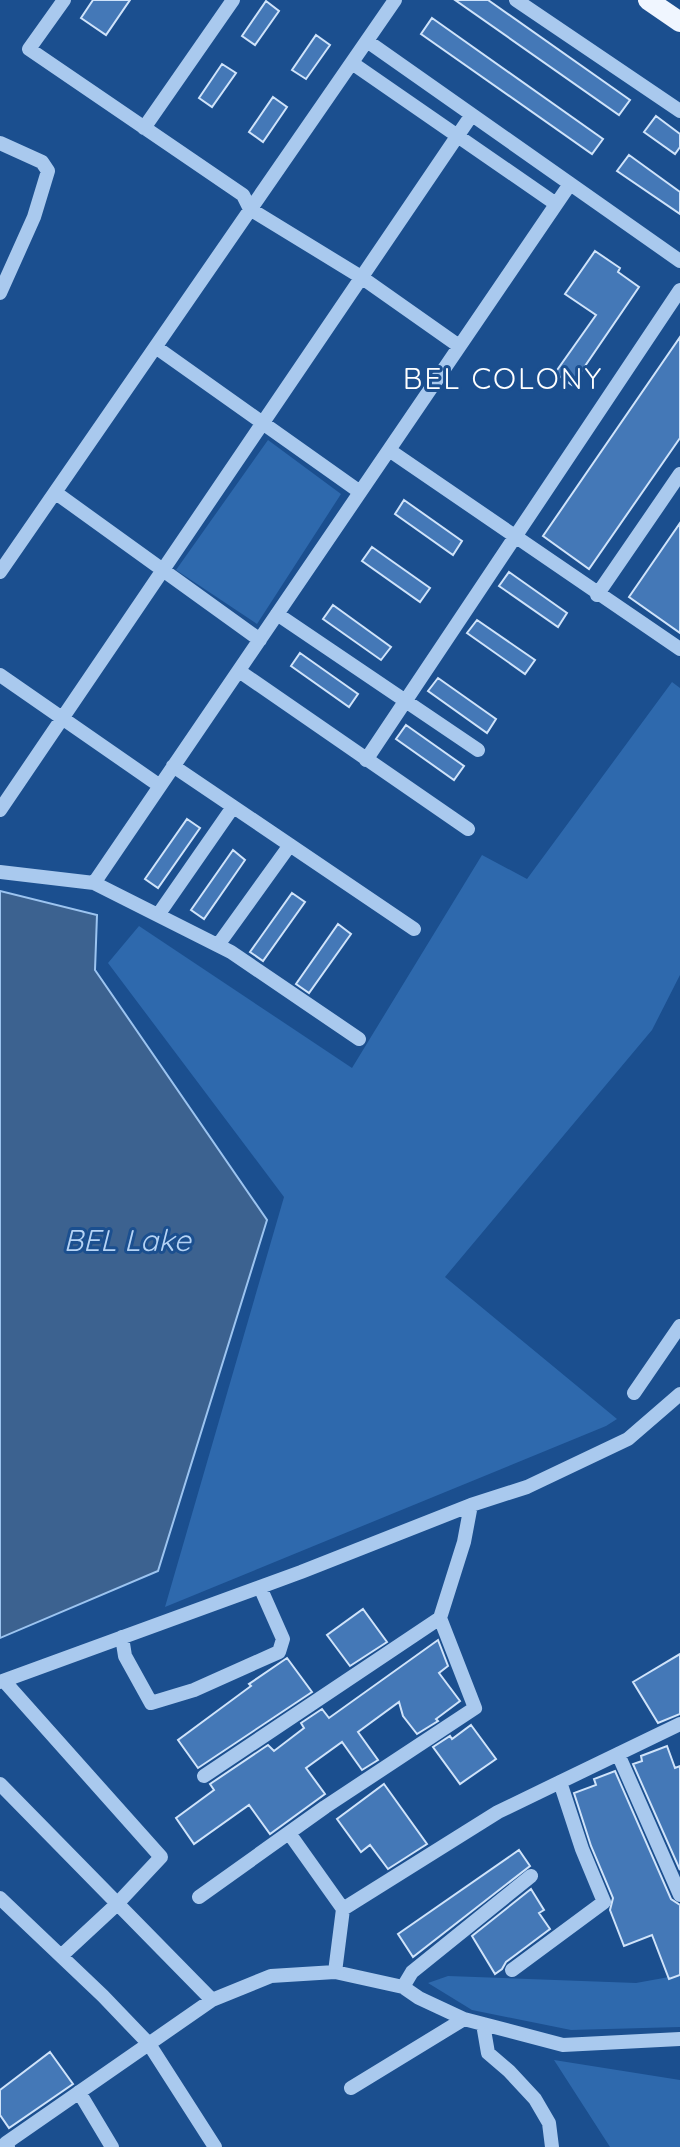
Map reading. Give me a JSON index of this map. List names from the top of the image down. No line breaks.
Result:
{"districts":["BEL COLONY"],"water":["BEL Lake"]}
